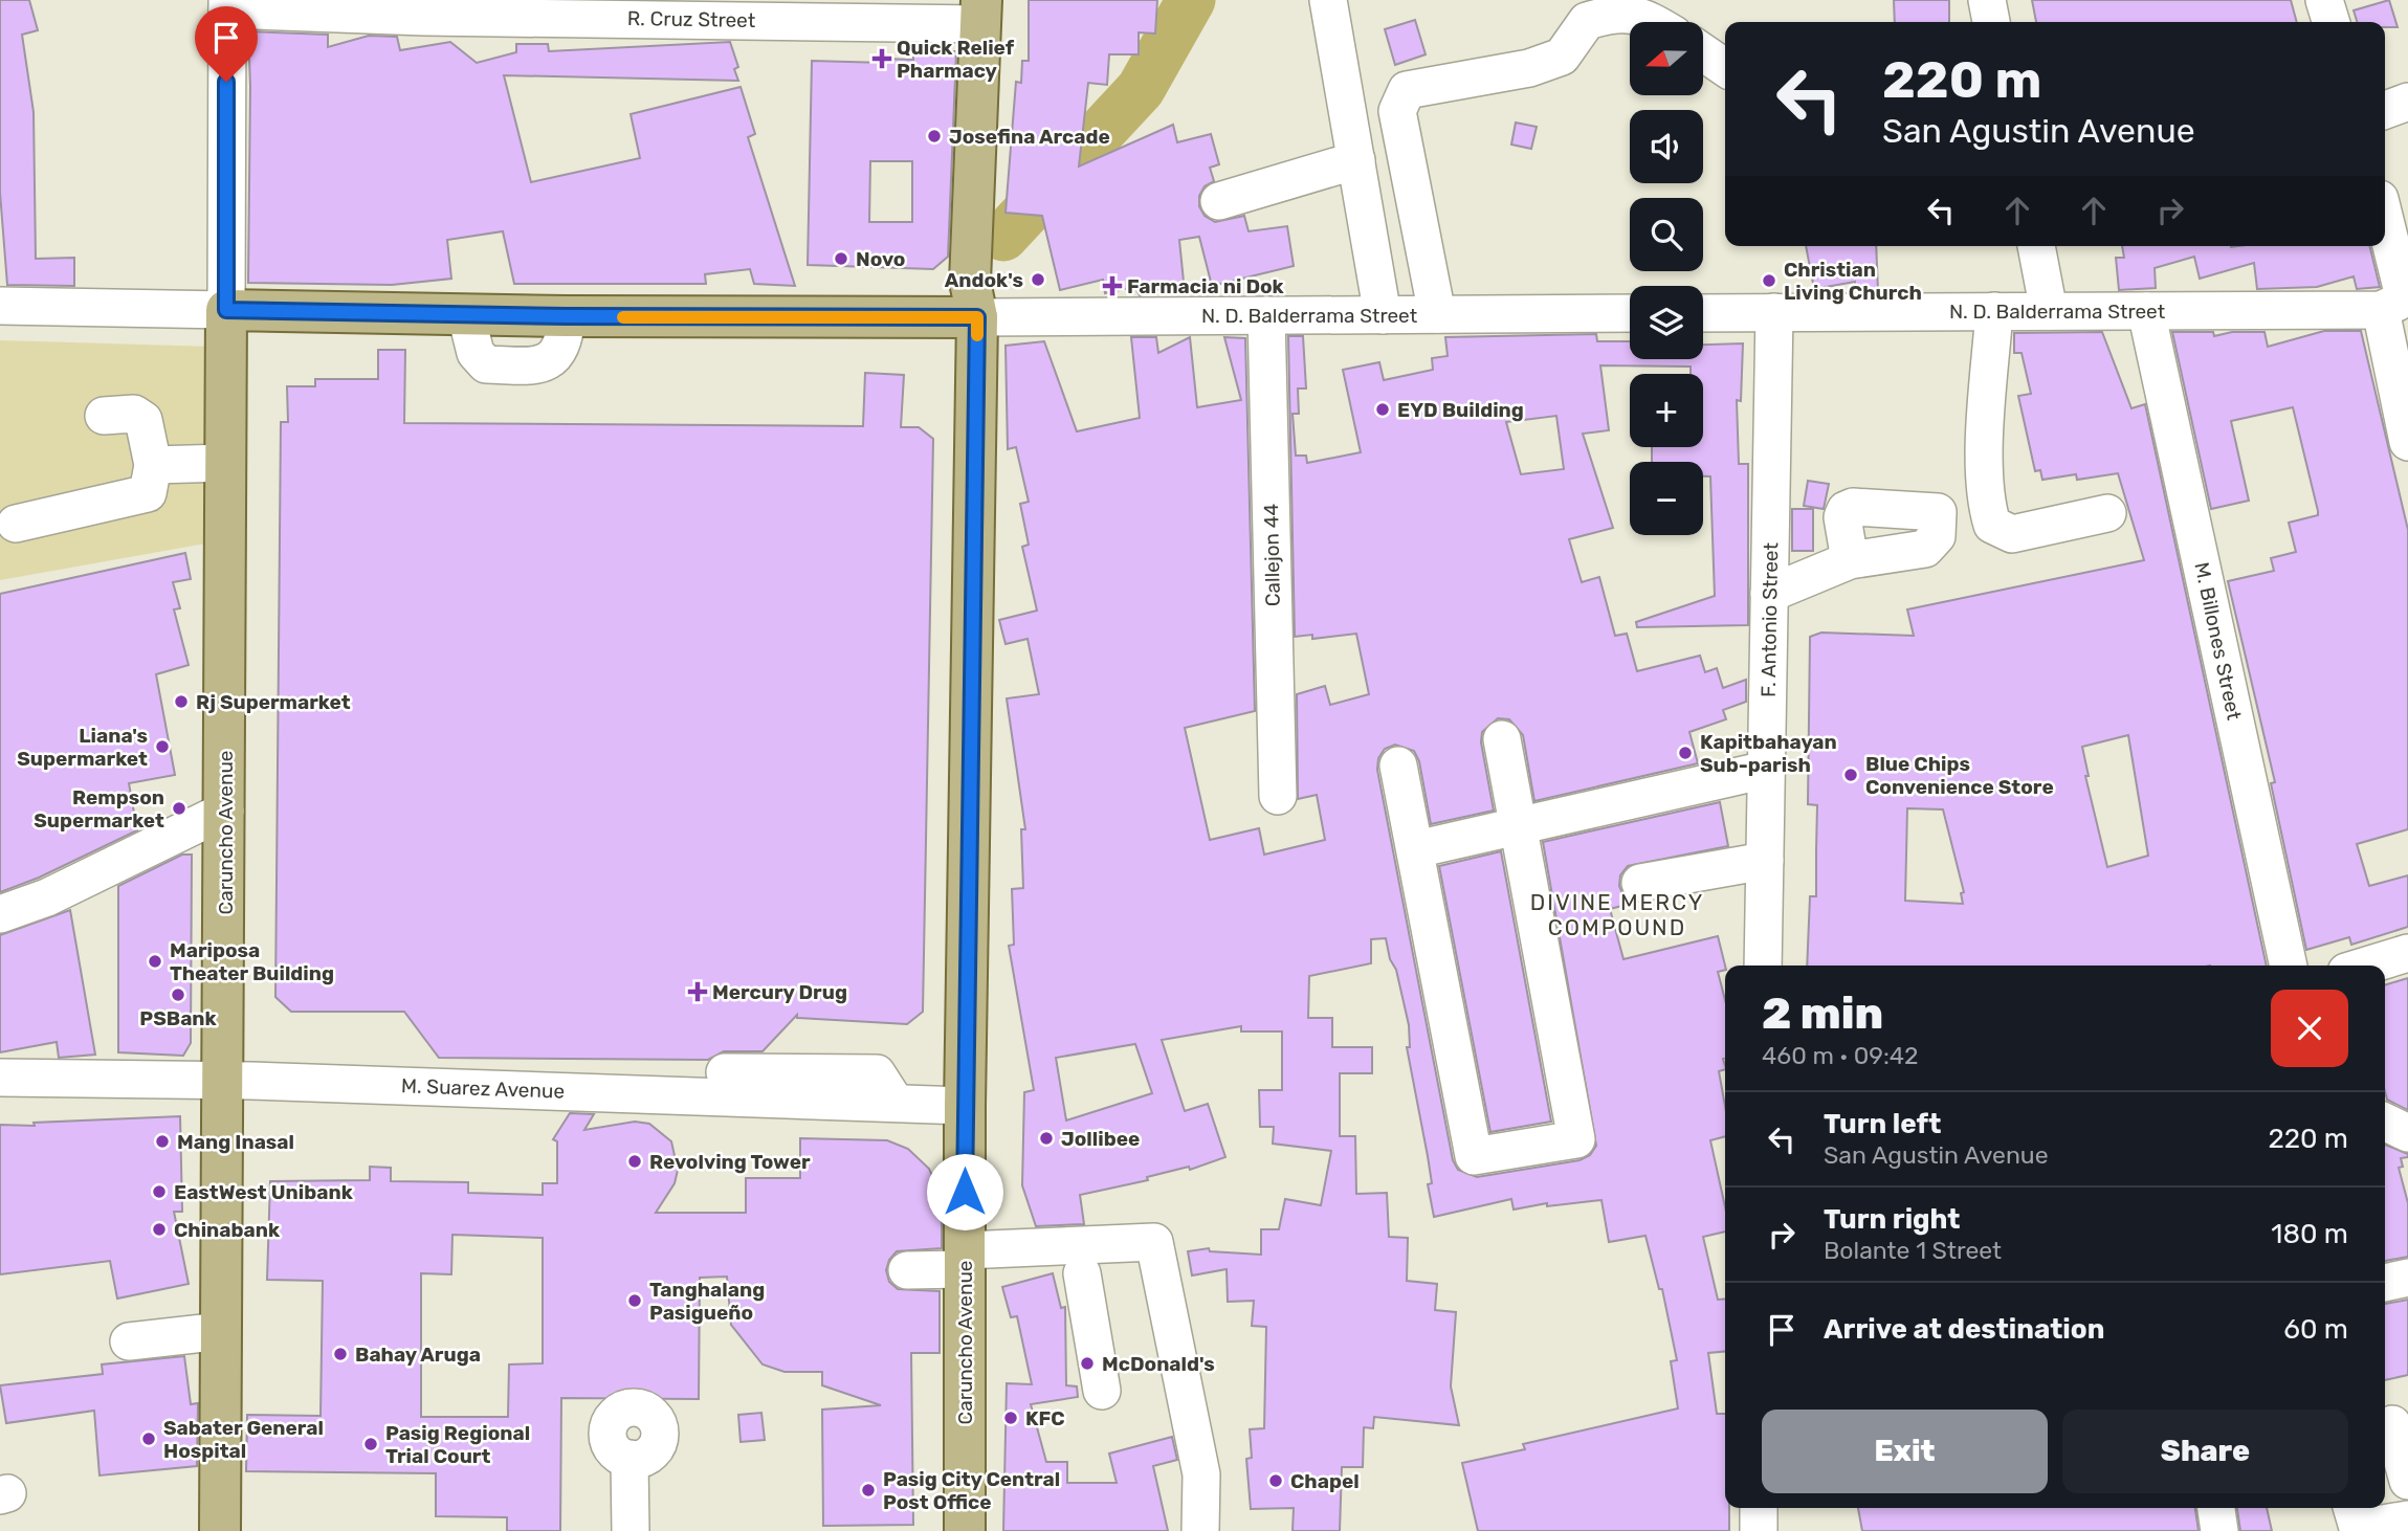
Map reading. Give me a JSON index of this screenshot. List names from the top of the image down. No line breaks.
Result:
{"streets":{"main road":["Caruncho Avenue"],"street":["R. Cruz Street","N. D. Balderrama Street","Callejon 44","F. Antonio Street","M. Billones Street","M. Suarez Avenue"]},"crossings":[["R. Cruz Street","Caruncho Avenue"],["N. D. Balderrama Street","Callejon 44"],["N. D. Balderrama Street","F. Antonio Street"],["N. D. Balderrama Street","M. Billones Street"],["N. D. Balderrama Street","Caruncho Avenue"],["Caruncho Avenue","M. Suarez Avenue"]],"districts":["DIVINE MERCY COMPOUND"],"places":{"health":["Quick Relief Pharmacy","Farmacia ni Dok","Mercury Drug"],"other":["Josefina Arcade","Novo","Andok's","Christian Living Church","EYD Building","Rj Supermarket","Liana's Supermarket","Kapitbahayan Sub-parish","Blue Chips Convenience Store","Rempson Supermarket","Mariposa Theater Building","PSBank","Jollibee","Mang Inasal","Revolving Tower","EastWest Unibank","Chinabank","Tanghalang Pasigueño","Bahay Aruga","McDonald's","KFC","Sabater General Hospital","Pasig Regional Trial Court","Chapel","Pasig City Central Post Office"]},"north":"left","page":{"map_buttons":["+","−"],"turn":["220 m","San Agustin Avenue"],"heading":["2 min","460 m · 09:42"],"list":[{"name":"Turn left","note":"San Agustin Avenue","value":"220 m"},{"name":"Turn right","note":"Bolante 1 Street","value":"180 m"},{"name":"Arrive at destination","value":"60 m"}],"buttons":["Exit","Share"]}}
